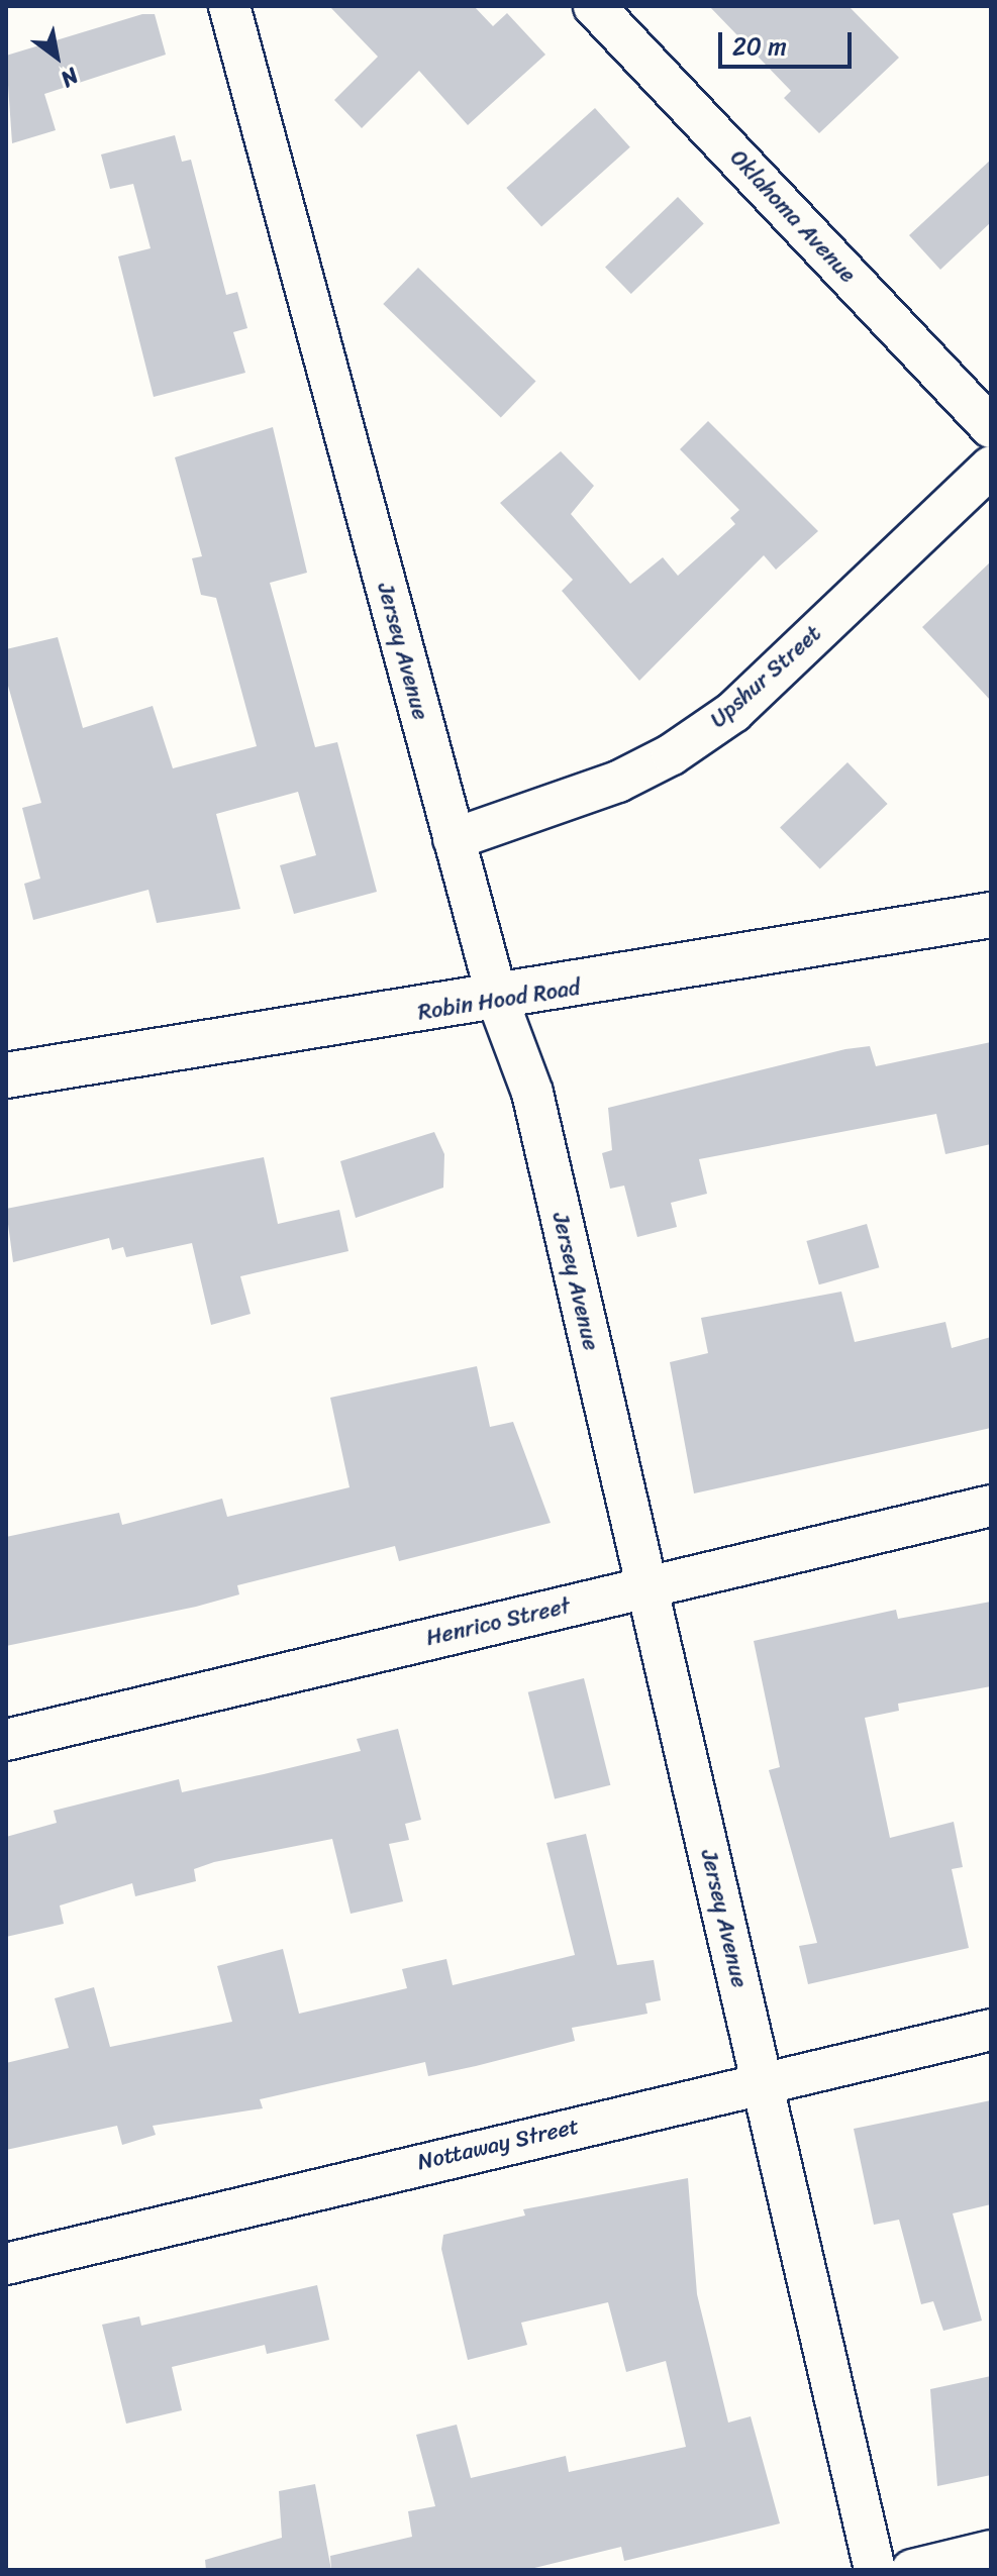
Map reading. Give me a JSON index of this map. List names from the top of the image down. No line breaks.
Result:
{"streets":{"street":["Oklahoma Avenue","Jersey Avenue","Upshur Street","Robin Hood Road","Henrico Street","Nottaway Street"]},"crossings":[["Jersey Avenue","Upshur Street"],["Jersey Avenue","Robin Hood Road"],["Jersey Avenue","Henrico Street"],["Jersey Avenue","Nottaway Street"]],"scale_bar":"20 m","north":"bottom right"}
